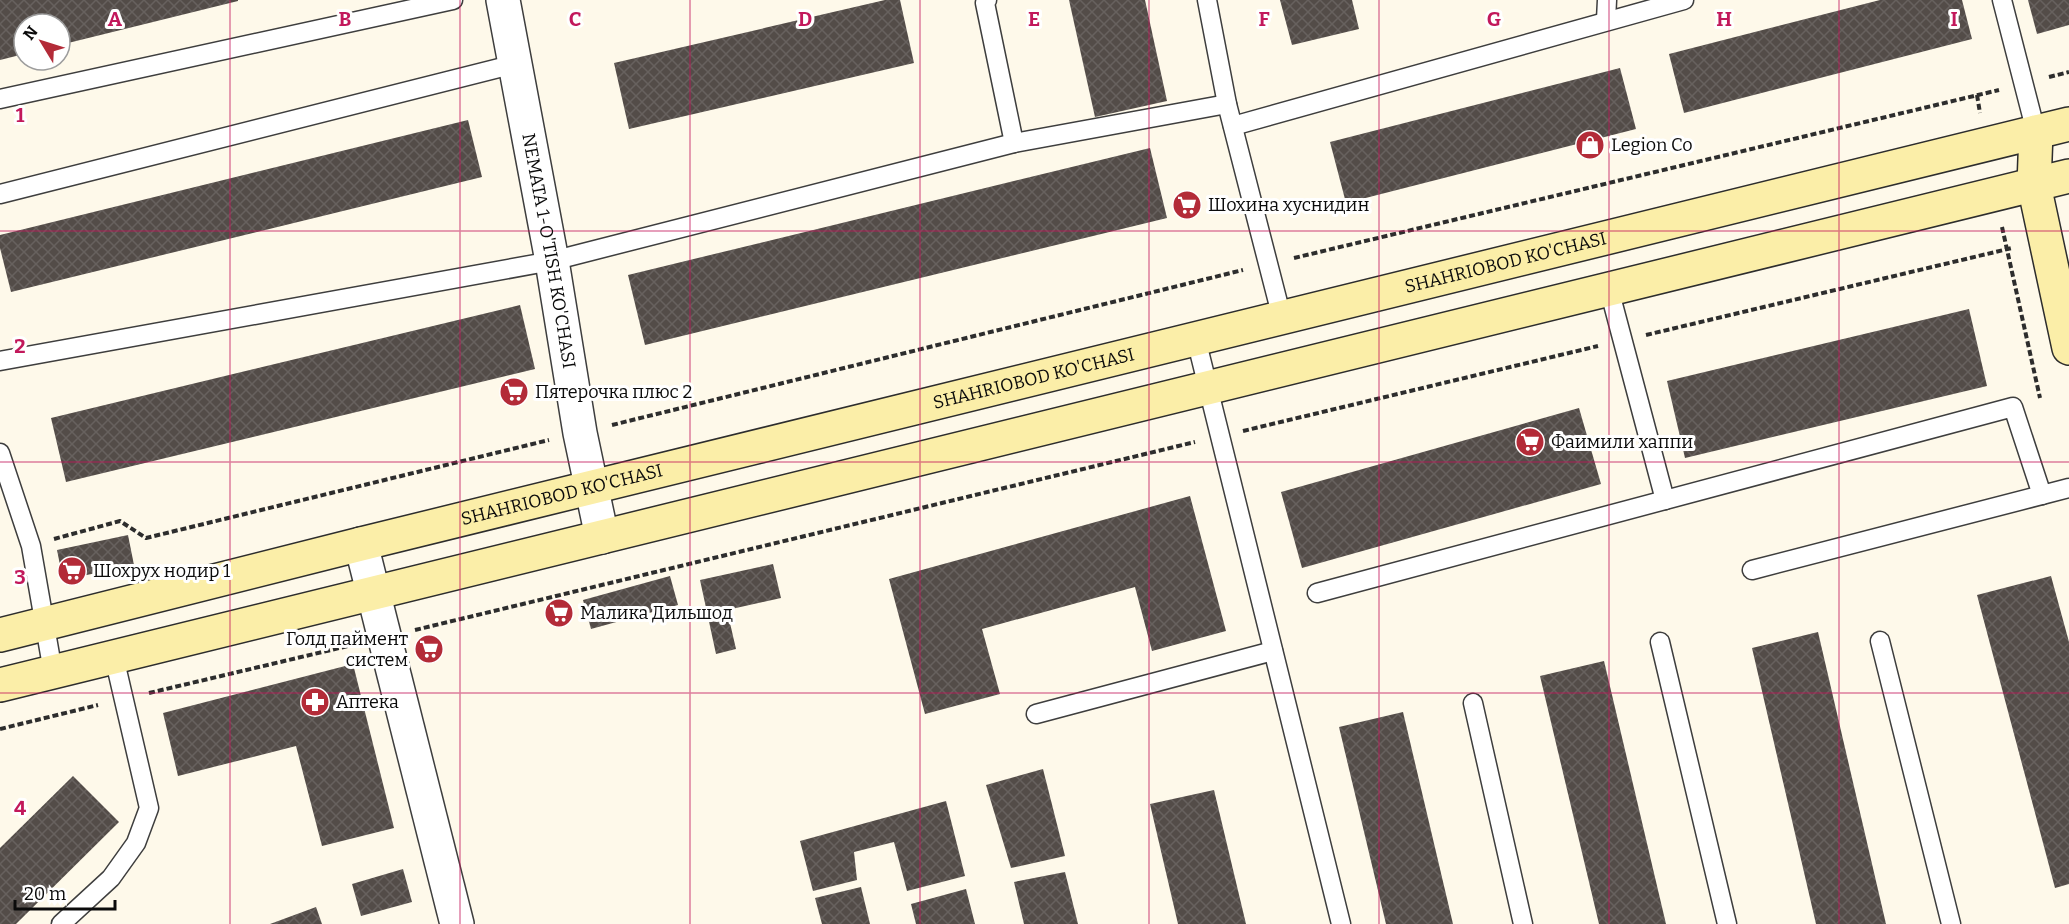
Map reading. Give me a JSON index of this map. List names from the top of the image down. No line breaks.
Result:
{"streets":{"main road":["SHAHRIOBOD KO'CHASI"],"street":["NEMATA 1-O'TISH KO'CHASI"]},"crossings":[["NEMATA 1-O'TISH KO'CHASI","SHAHRIOBOD KO'CHASI"]],"places":{"shop":["Legion Co"],"supermarket":["Шохина хуснидин","Пятерочка плюс 2","Фаимили хаппи","Шохрух нодир 1","Малика Дильшод","Голд паймент систем"],"pharmacy":["Аптека"]},"scale_bar":"20 m","north":"top left","grid":{"columns":["A","B","C","D","E","F","G","H","I"],"rows":["1","2","3","4"]}}
